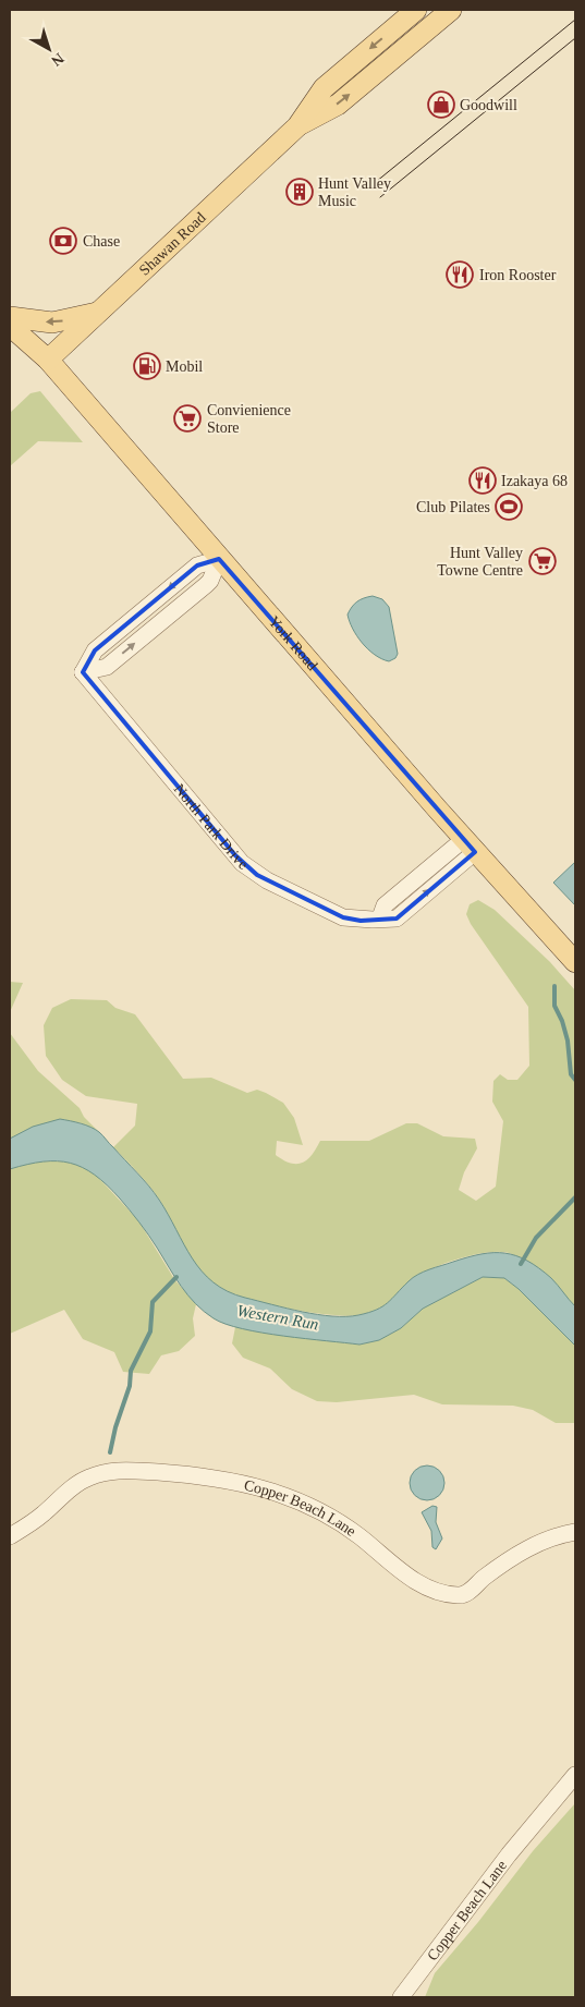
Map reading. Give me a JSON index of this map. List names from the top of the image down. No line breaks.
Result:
{"streets":{"main road":["Shawan Road","York Road"],"street":["North Park Drive","Copper Beach Lane"]},"crossings":[["Shawan Road","York Road"],["York Road","North Park Drive"]],"water":["Western Run"],"places":{"shop":["Goodwill"],"building":["Hunt Valley Music"],"bank":["Chase"],"restaurant":["Iron Rooster","Izakaya 68"],"fuel station":["Mobil"],"supermarket":["Convienience Store","Hunt Valley Towne Centre"],"sports":["Club Pilates"]},"north":"bottom right"}
